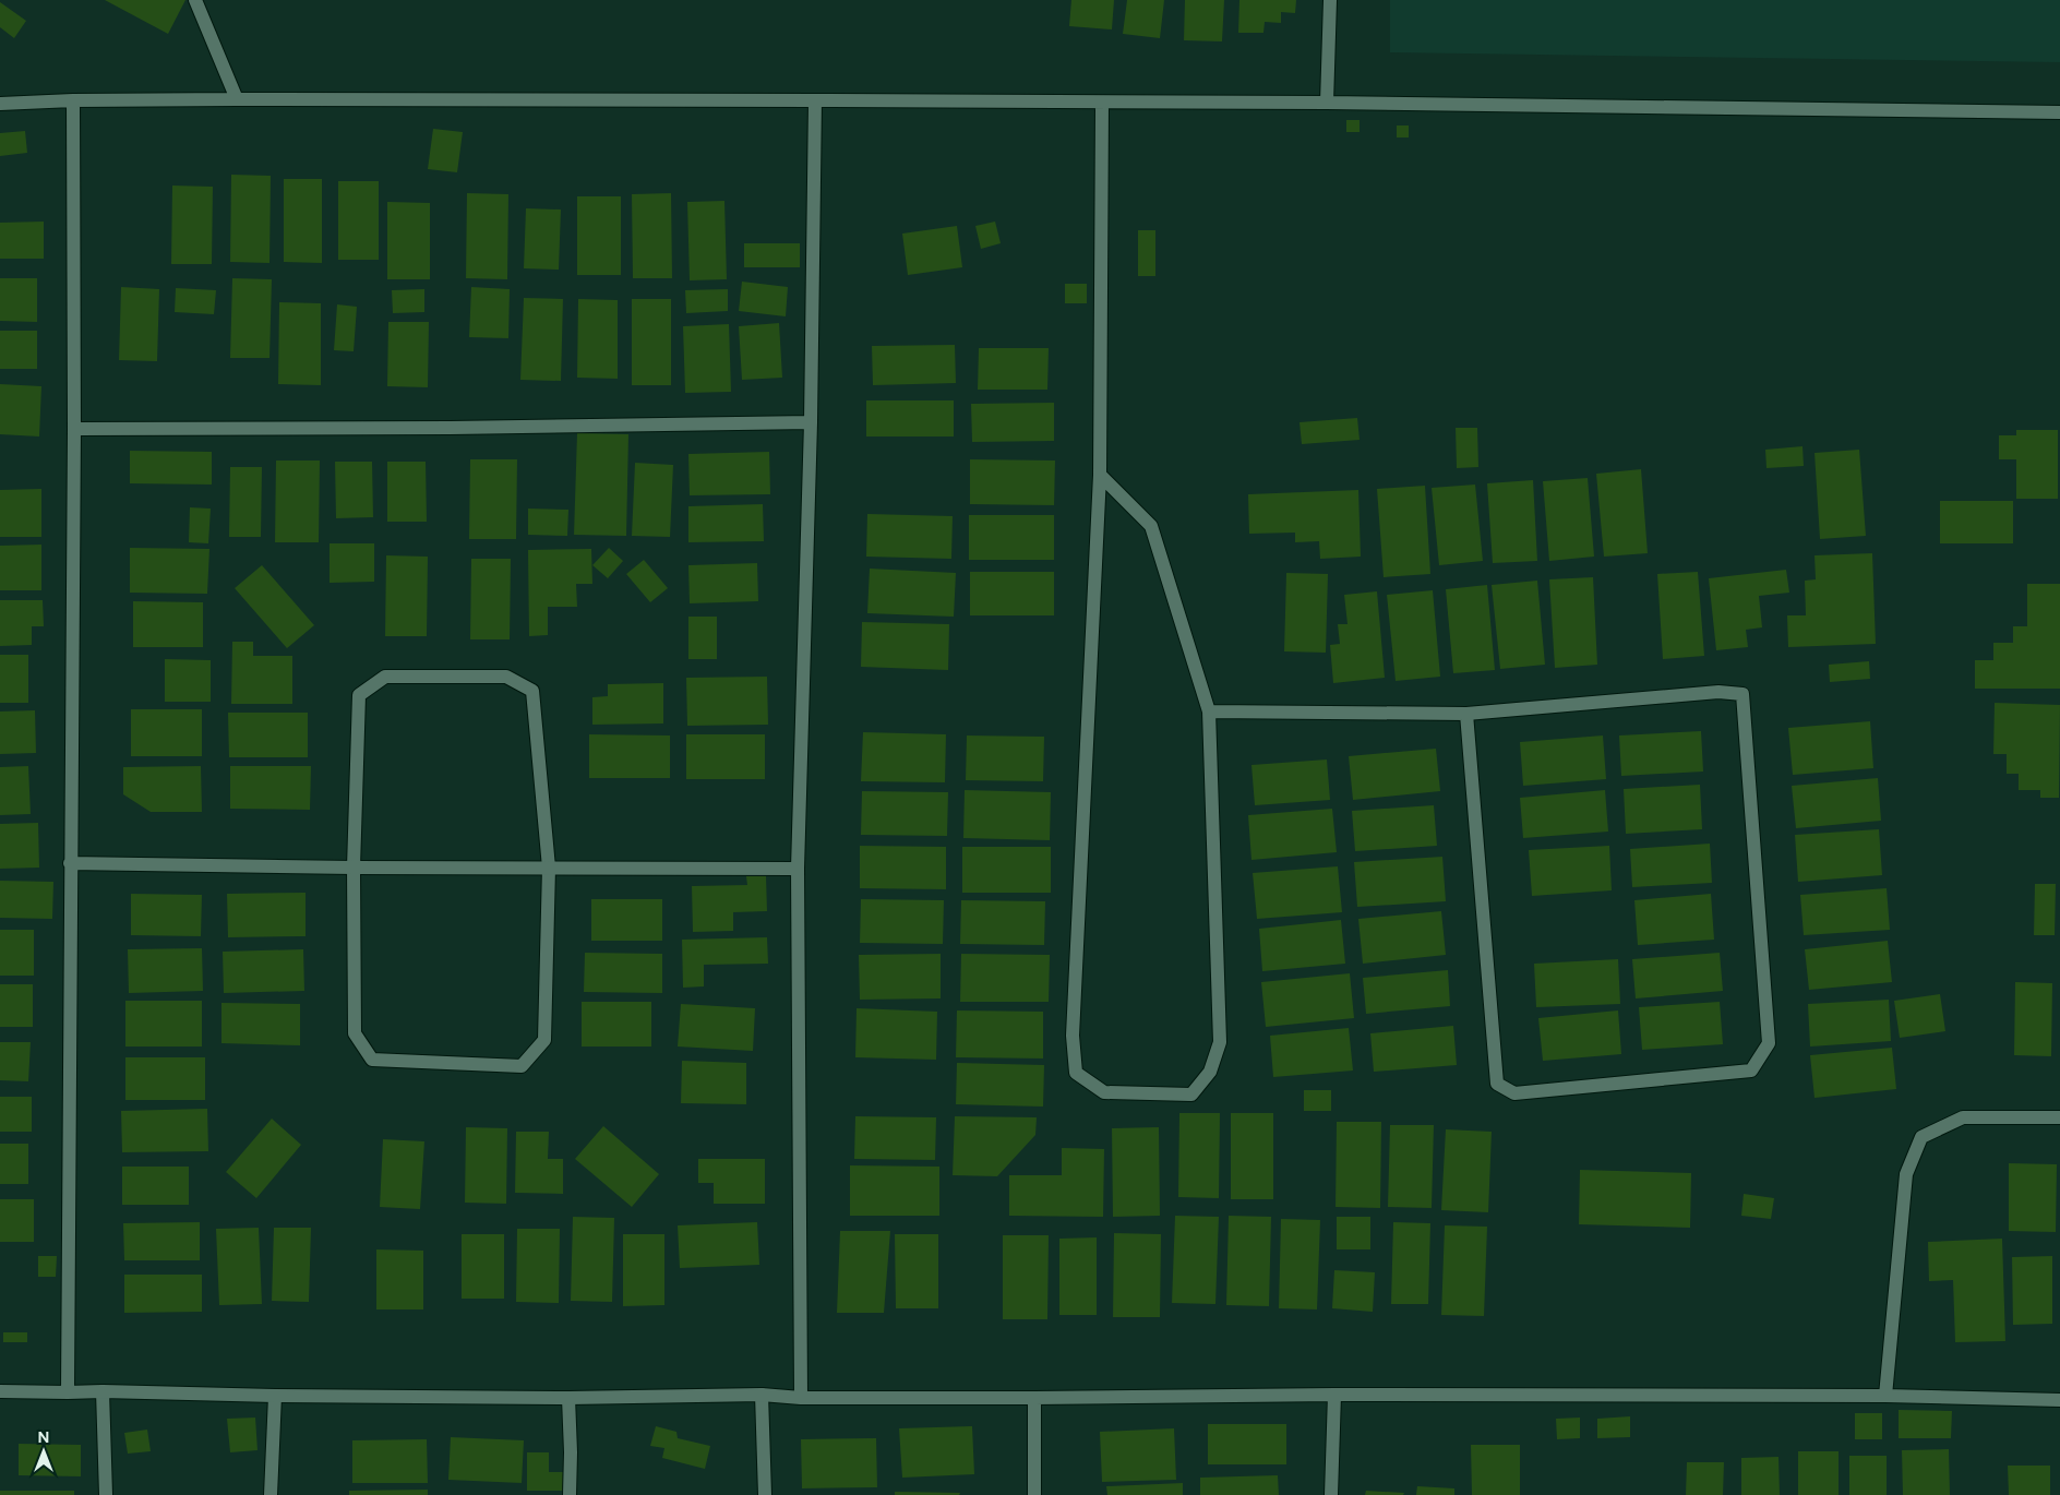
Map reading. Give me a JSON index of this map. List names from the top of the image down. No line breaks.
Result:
{"north":"top"}
